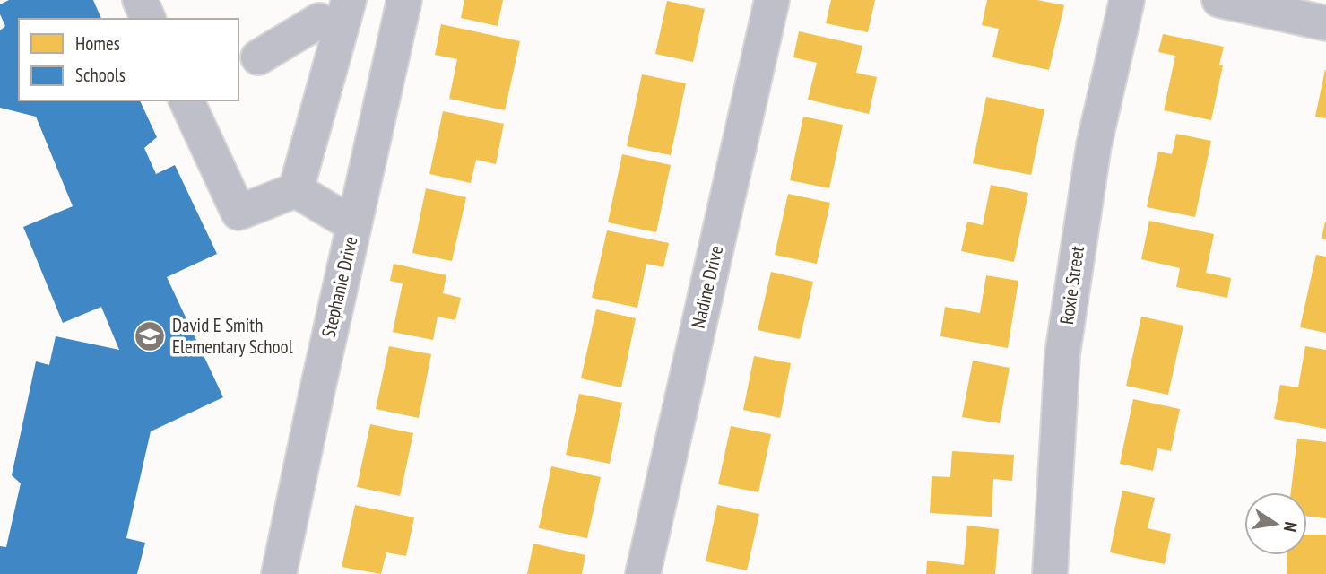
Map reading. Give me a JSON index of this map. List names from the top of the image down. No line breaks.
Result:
{"streets":{"street":["Roxie Street","Stephanie Drive","Nadine Drive"]},"places":{"school or university":["David E Smith Elementary School"]},"legend":["Homes","Schools"],"north":"right"}
